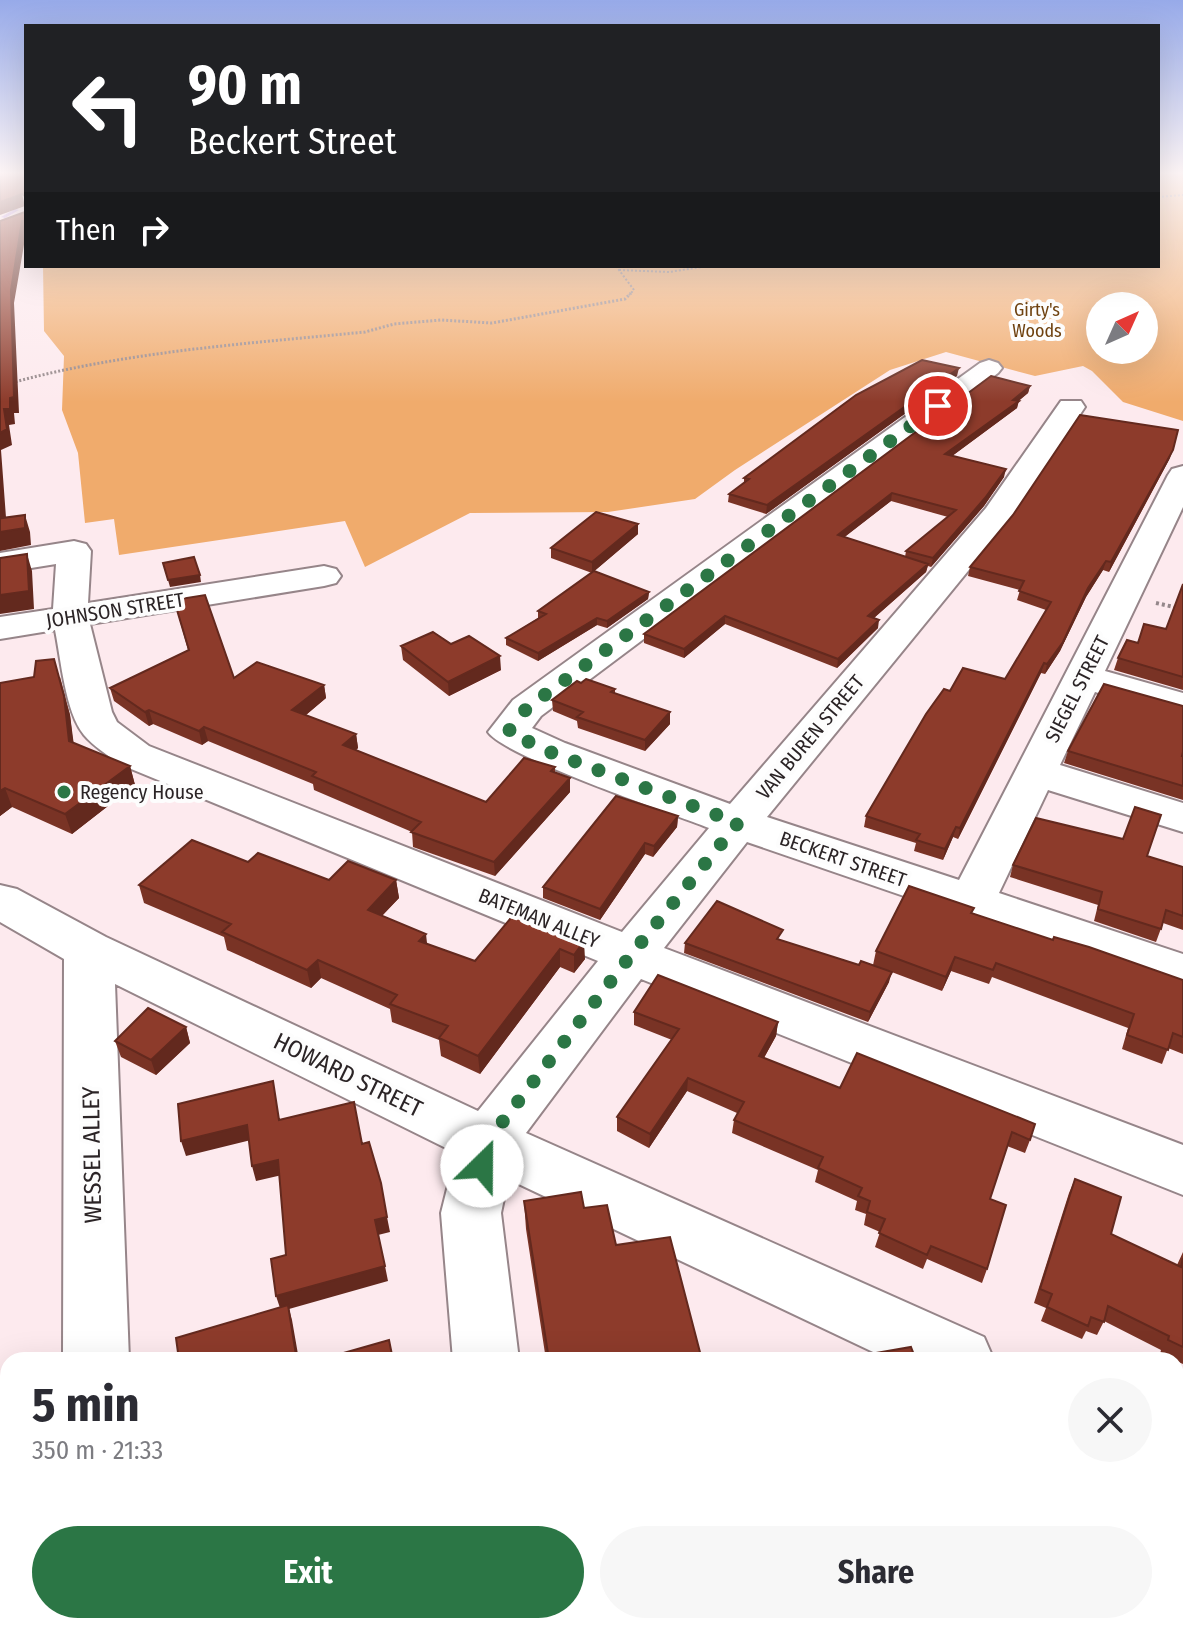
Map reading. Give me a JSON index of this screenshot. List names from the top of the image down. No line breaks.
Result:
{"streets":{"street":["JOHNSON STREET","SIEGEL STREET","VAN BUREN STREET","BECKERT STREET","BATEMAN ALLEY","HOWARD STREET","WESSEL ALLEY"]},"crossings":[["JOHNSON STREET","BATEMAN ALLEY"],["SIEGEL STREET","BECKERT STREET"],["VAN BUREN STREET","BECKERT STREET"],["VAN BUREN STREET","BATEMAN ALLEY"],["VAN BUREN STREET","HOWARD STREET"],["HOWARD STREET","WESSEL ALLEY"]],"parks":["Girty's Woods"],"places":["Regency House"],"north":"top right","page":{"turn":["90 m","Beckert Street"],"then":"Then","heading":["5 min","350 m · 21:33"],"buttons":["Exit","Share"]}}
